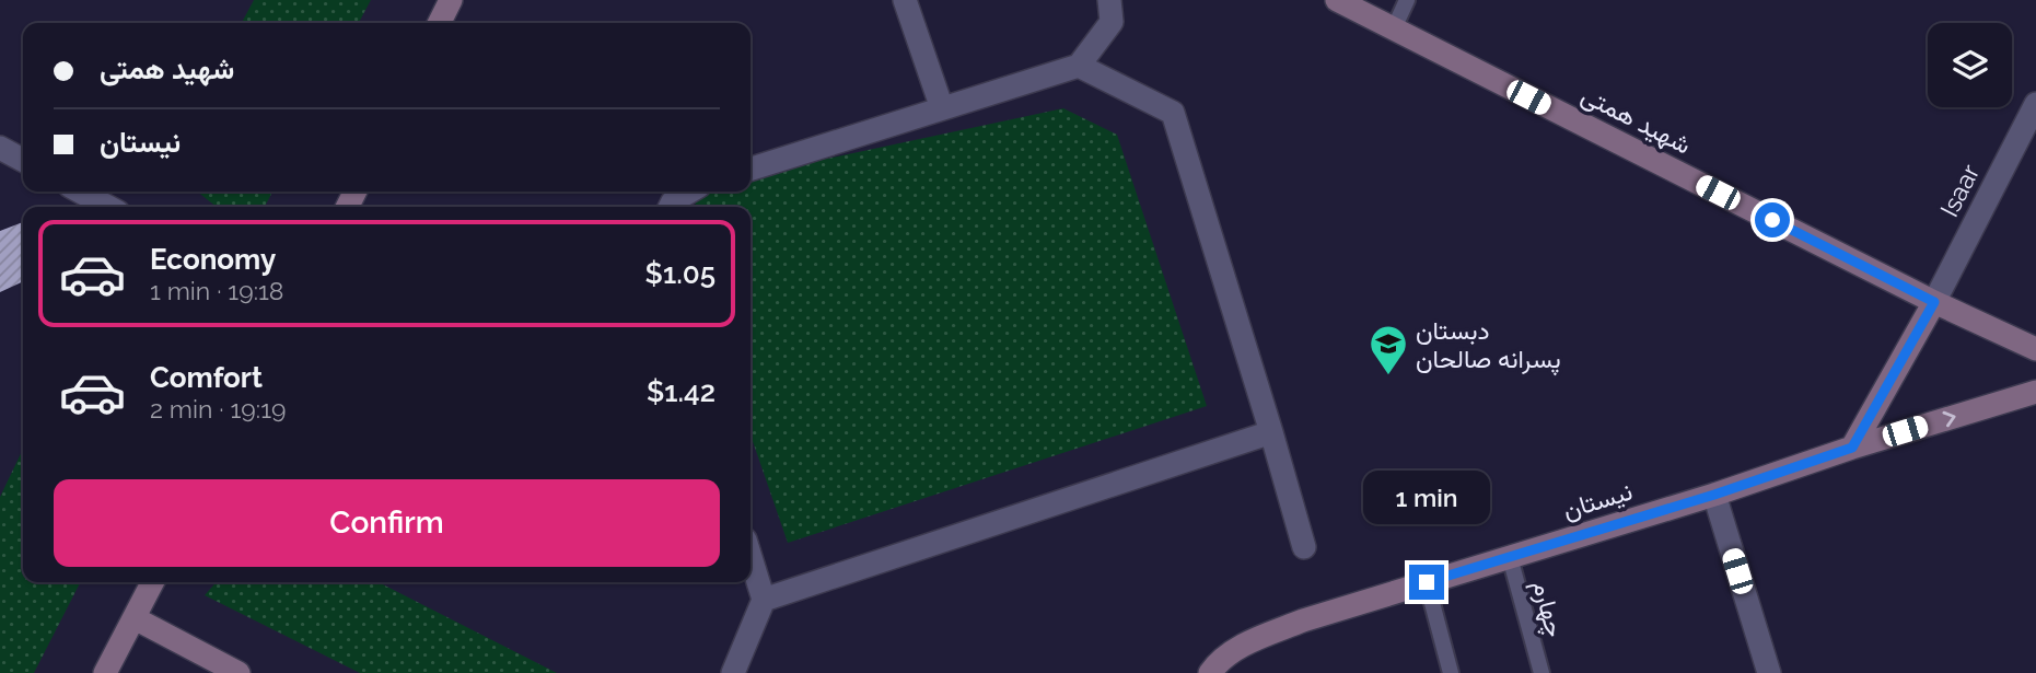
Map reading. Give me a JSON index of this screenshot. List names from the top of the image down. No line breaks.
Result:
{"streets":{"street":["شهید همتی","Isaar","نيستان"],"lane":["چهارم"]},"crossings":[["شهید همتی","Isaar"],["نيستان","چهارم"]],"places":{"school or university":["دبستان پسرانه صالحان"]},"page":{"banner":["شهید همتی","نيستان"],"list":[{"name":"Economy","note":"1 min · 19:18","value":"$1.05"},{"name":"Comfort","note":"2 min · 19:19","value":"$1.42"}],"buttons":"Confirm","bubble":"1 min"}}
